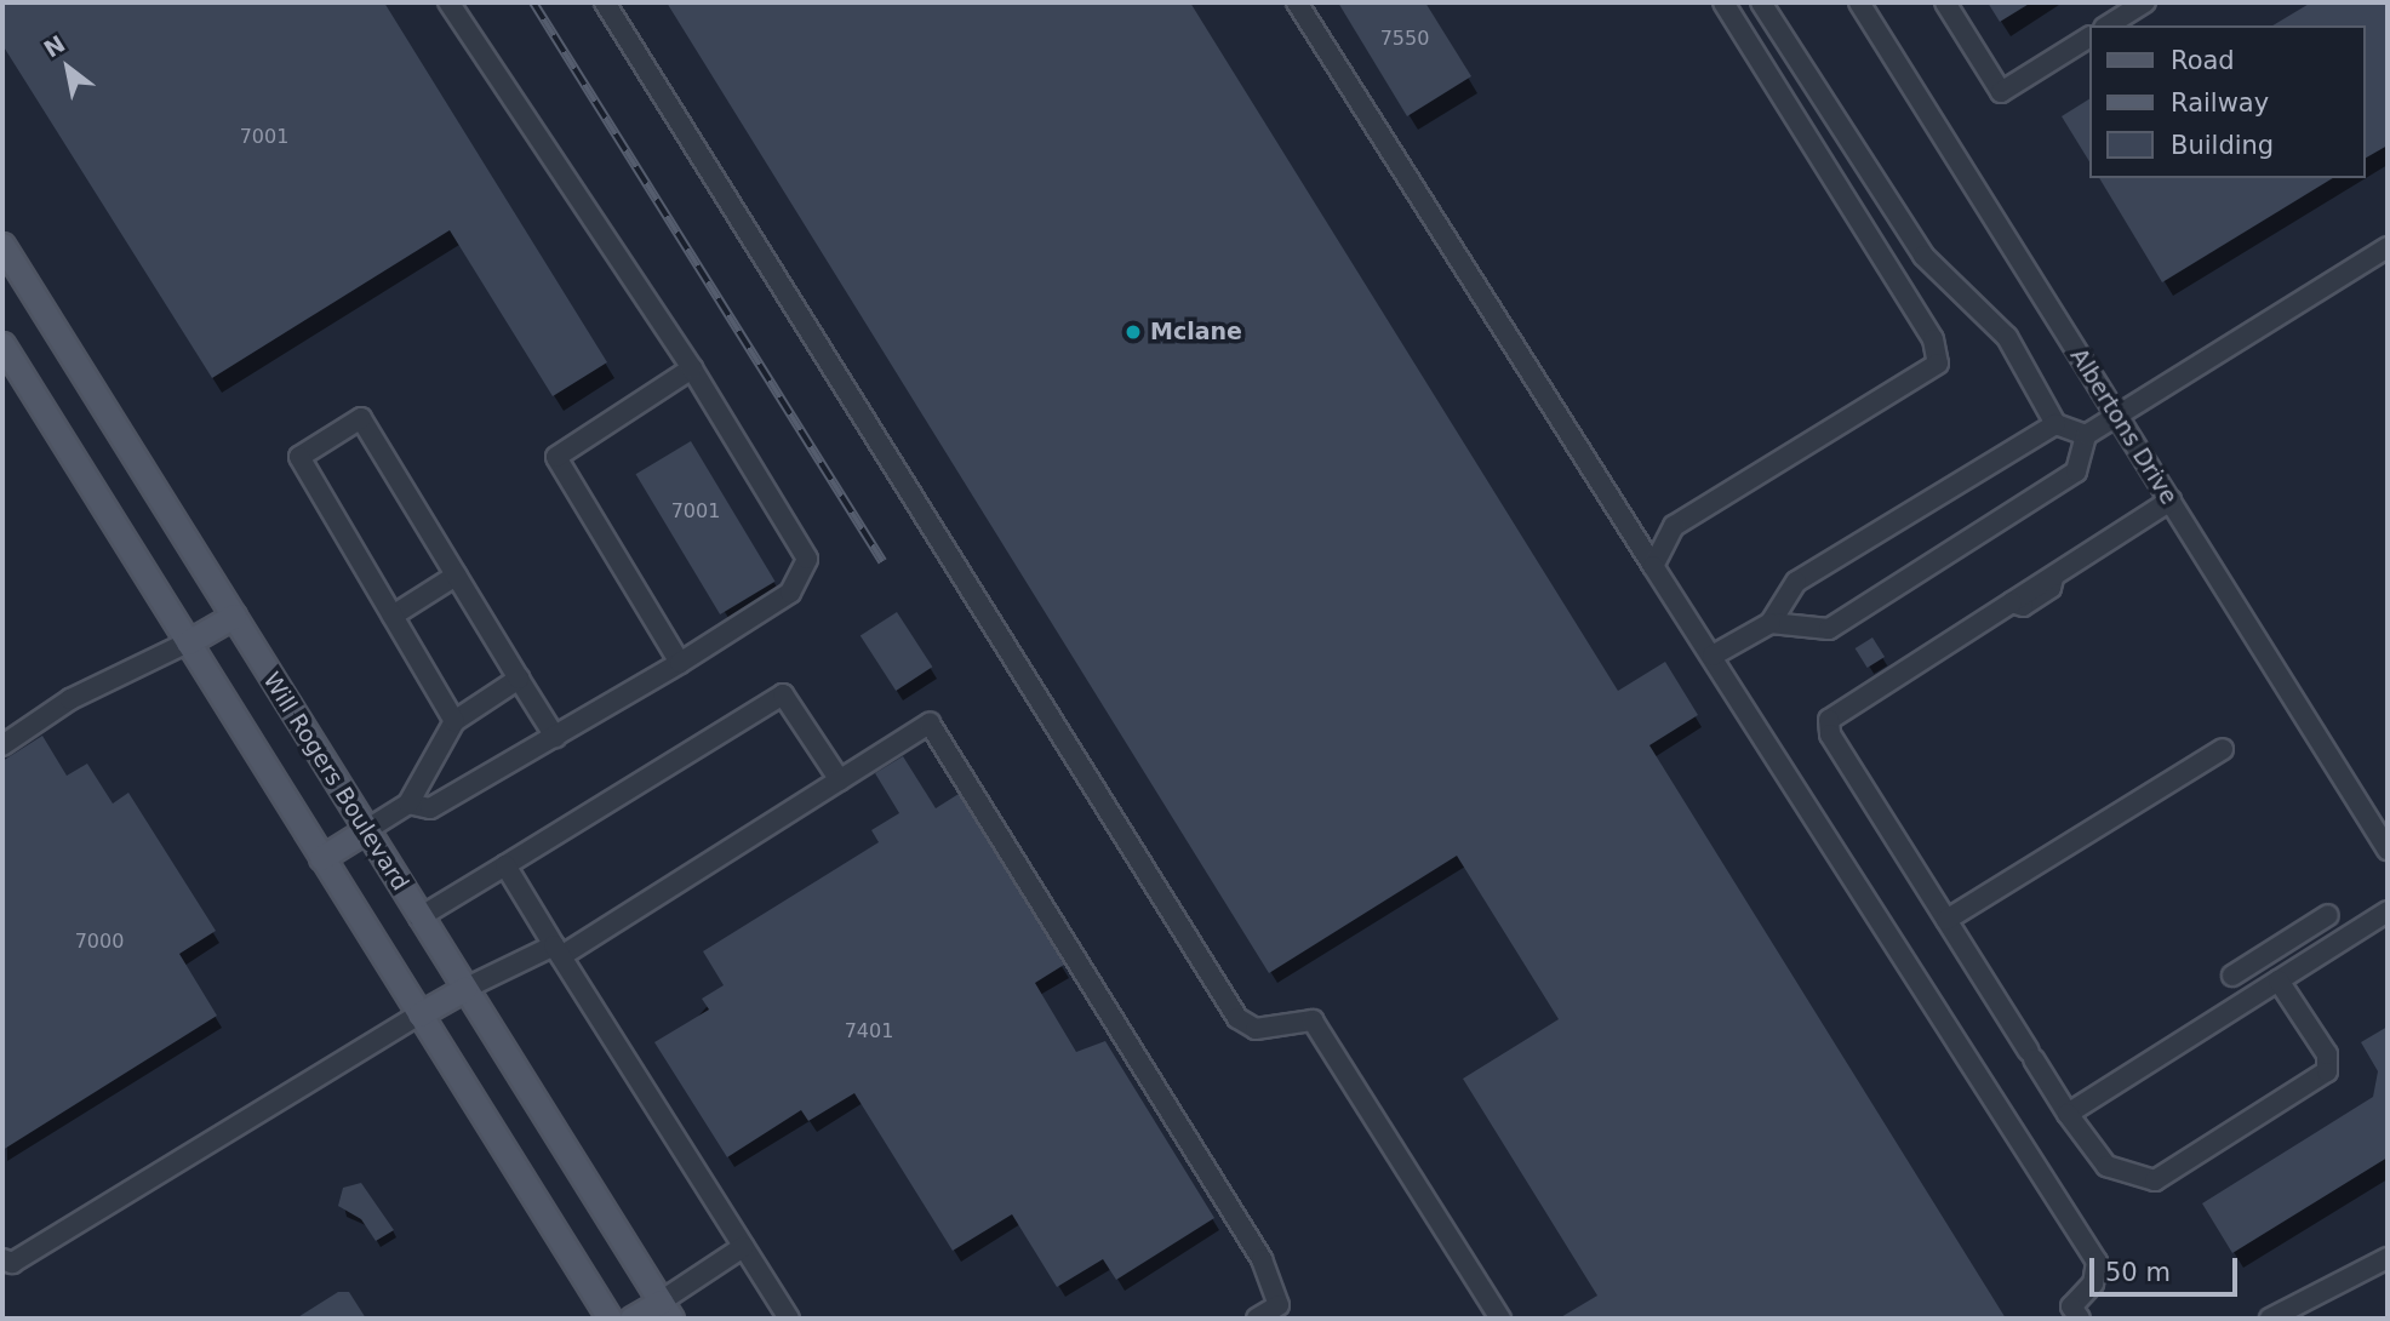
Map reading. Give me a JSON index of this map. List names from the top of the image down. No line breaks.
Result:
{"streets":{"main road":["Will Rogers Boulevard"],"street":["Albertons Drive"]},"places":["Mclane"],"house_numbers":["7550","7001","7001","7000","7401"],"legend":["Road","Railway","Building"],"scale_bar":"50 m","north":"top left"}
